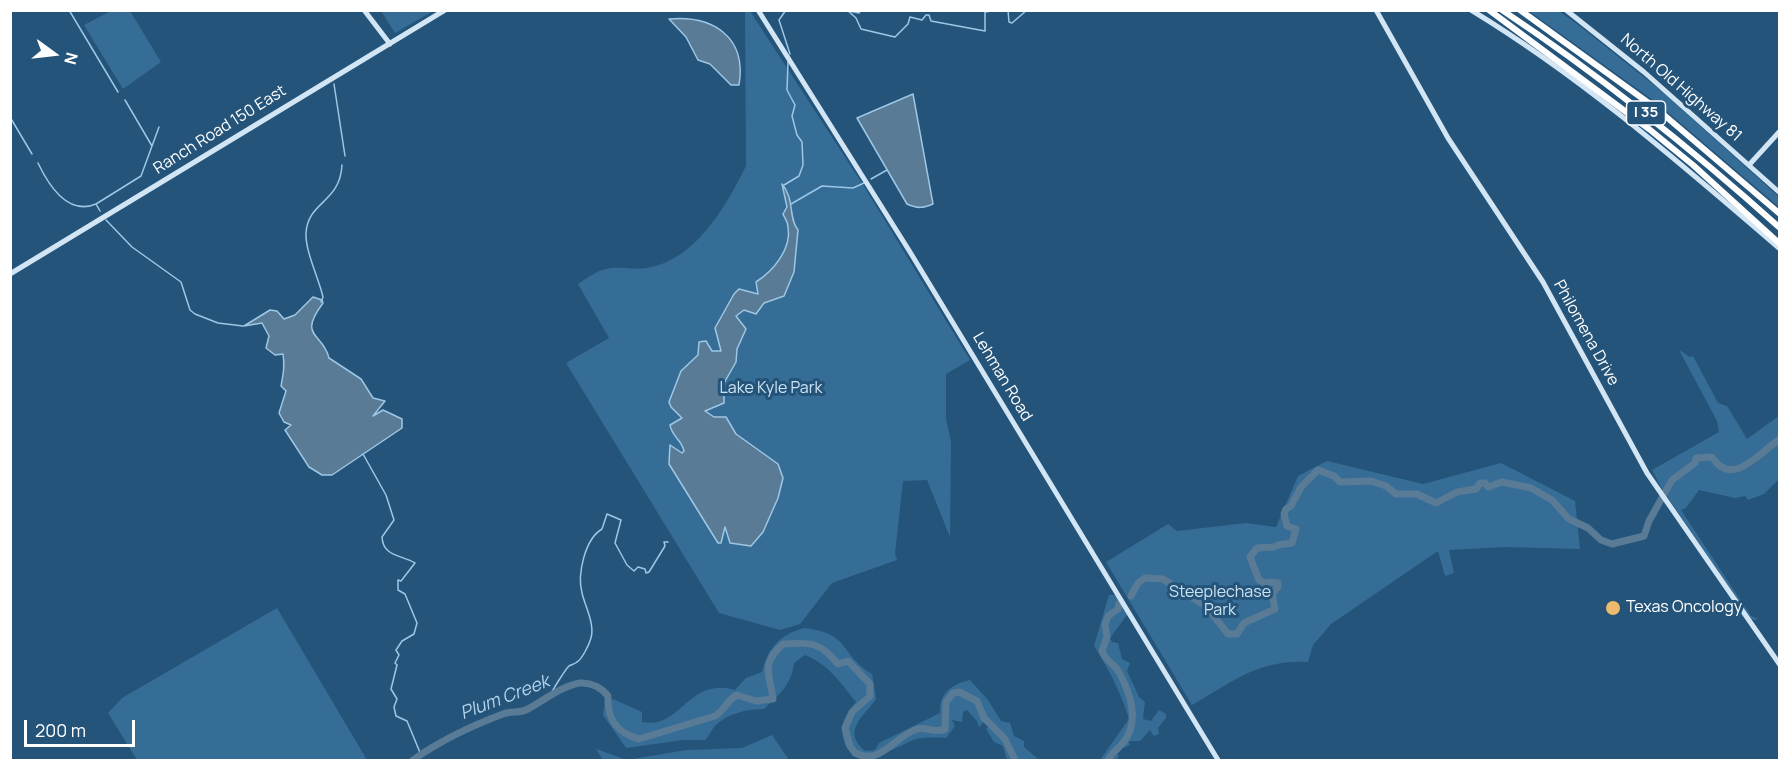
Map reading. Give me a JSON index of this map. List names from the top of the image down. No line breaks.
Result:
{"streets":{"highway":["I 35"],"street":["North Old Highway 81","Ranch Road 150 East","Philomena Drive","Lehman Road"]},"water":["Plum Creek"],"parks":["Lake Kyle Park","Steeplechase Park"],"places":["Texas Oncology"],"scale_bar":"200 m","north":"right"}
